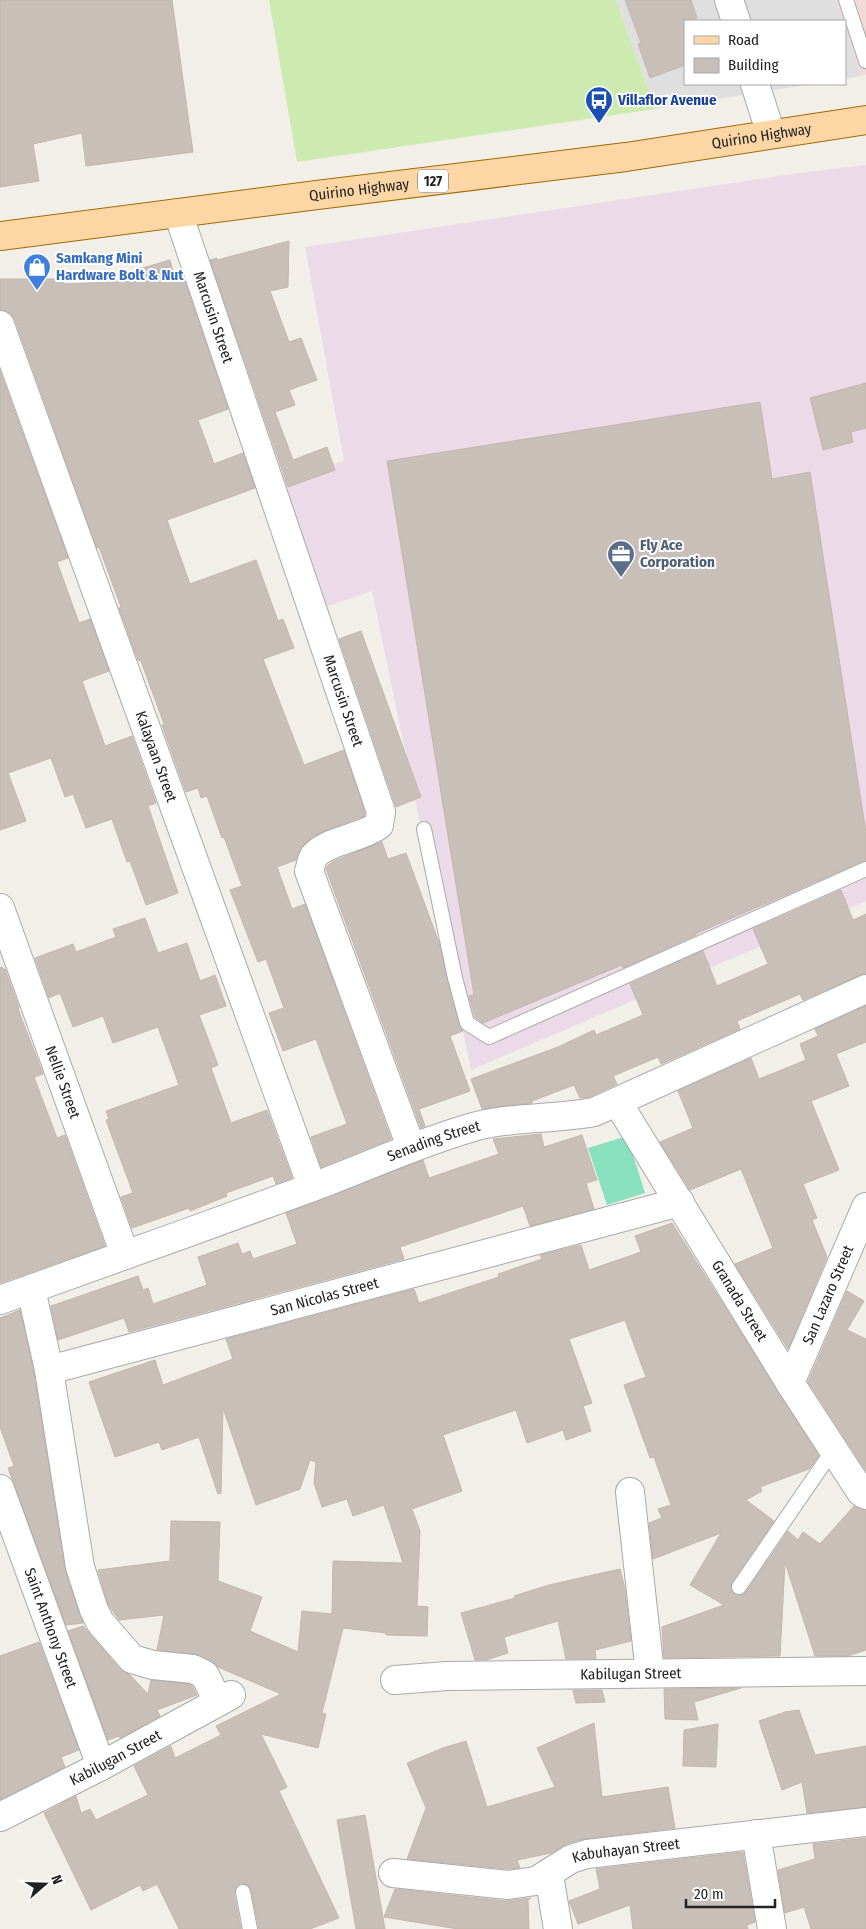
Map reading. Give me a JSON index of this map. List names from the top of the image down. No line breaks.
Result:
{"streets":{"main road":["Quirino Highway","127"],"street":["Marcusin Street","Kalayaan Street","Nellie Street","Senading Street","San Lazaro Street","San Nicolas Street","Granada Street","Saint Anthony Street","Kabilugan Street","Kabuhayan Street"]},"crossings":[["Quirino Highway","Marcusin Street"],["Marcusin Street","Senading Street"],["Kalayaan Street","Senading Street"],["Nellie Street","Senading Street"],["Senading Street","Granada Street"],["San Lazaro Street","Granada Street"],["San Nicolas Street","Granada Street"],["San Nicolas Street","Kabilugan Street"],["Saint Anthony Street","Kabilugan Street"]],"places":{"bus stop":["Villaflor Avenue"],"shop":["Samkang Mini Hardware Bolt & Nut"],"office":["Fly Ace Corporation"]},"legend":["Road","Building"],"scale_bar":"20 m","north":"right"}
